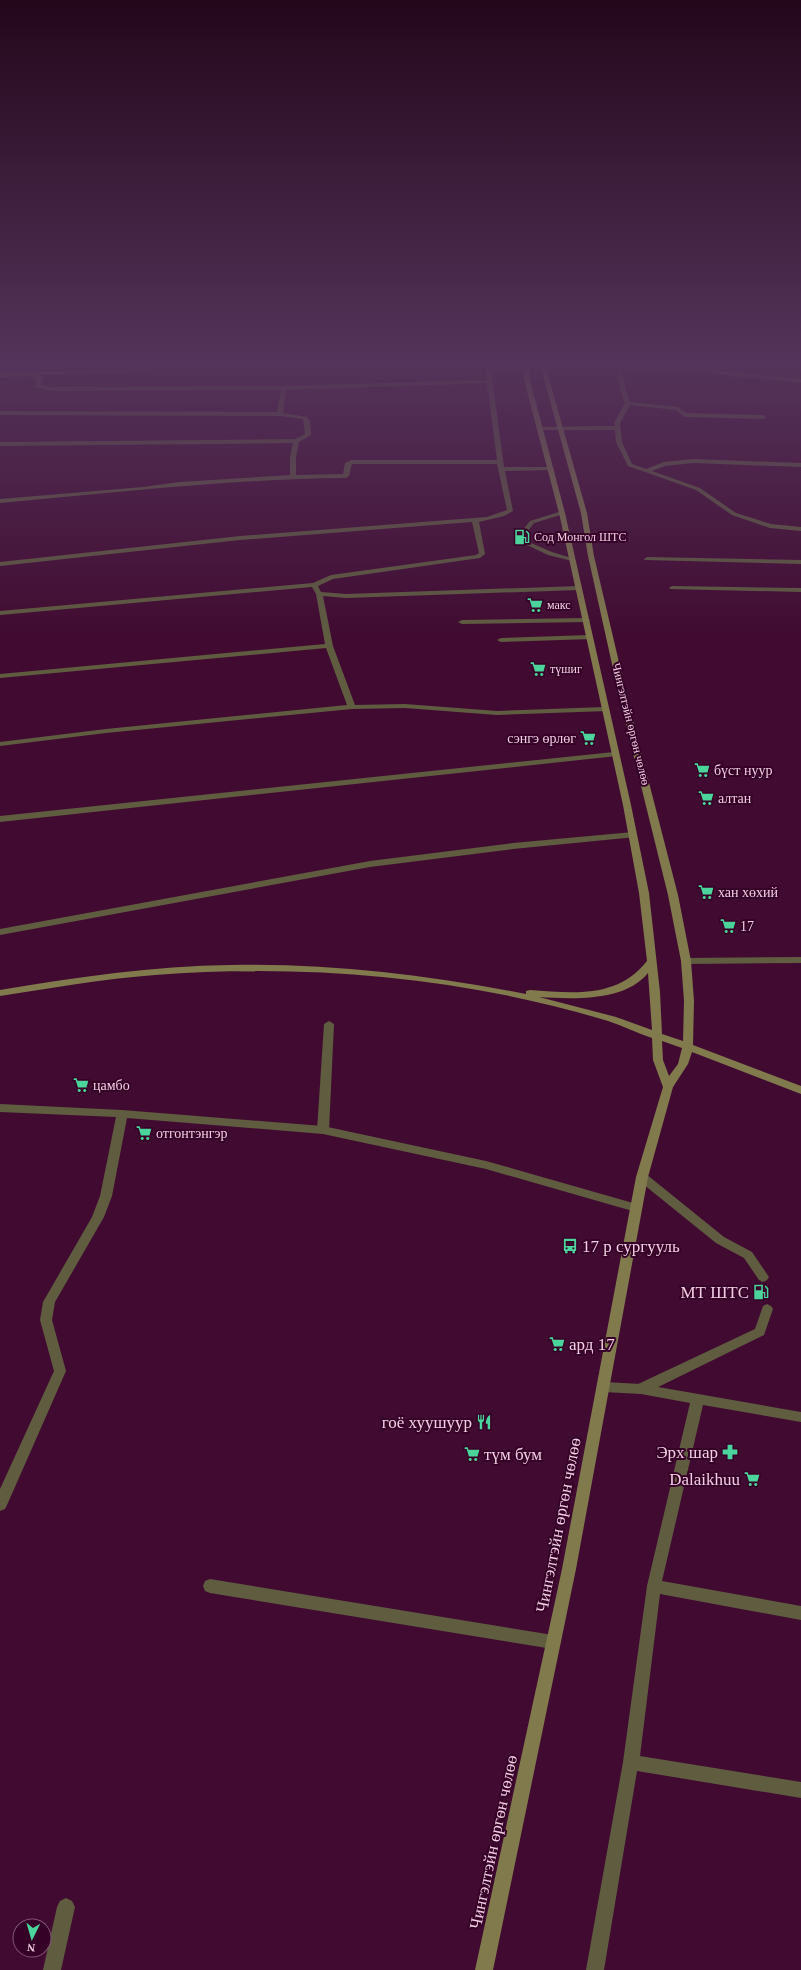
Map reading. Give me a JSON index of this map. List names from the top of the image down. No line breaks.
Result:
{"streets":{"main road":["Чингэлтэйн өргөн чөлөө"]},"places":{"fuel station":["Сод Монгол ШТС","МТ ШТС"],"supermarket":["макс","түшиг","сэнгэ өрлөг","бүст нуур","алтан","хан хөхий","17","цамбо","отгонтэнгэр","ард 17","түм бум","Dalaikhuu"],"bus stop":["17 р сургууль"],"restaurant":["гоё хуушуур"],"pharmacy":["Эрх шар"]},"north":"bottom"}
